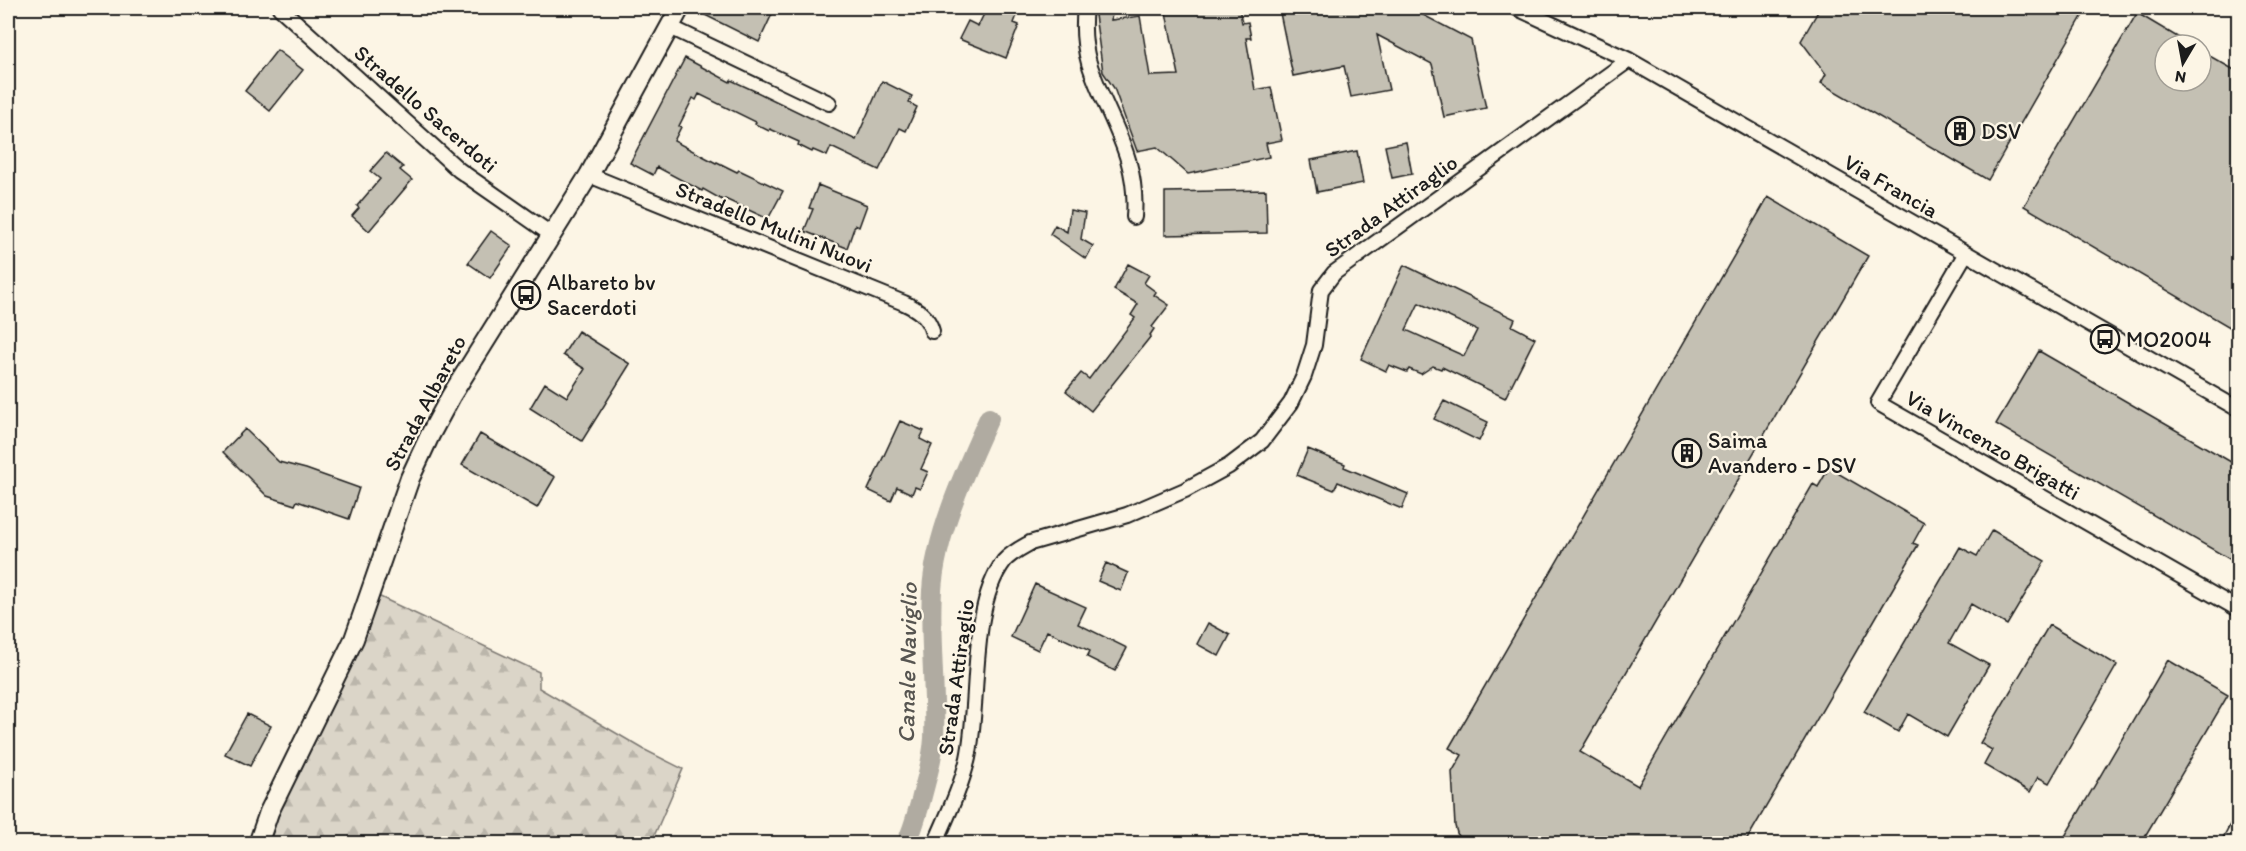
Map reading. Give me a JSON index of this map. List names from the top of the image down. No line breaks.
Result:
{"streets":{"street":["Stradello Sacerdoti","Via Francia","Strada Attiraglio","Stradello Mulini Nuovi","Strada Albareto","Via Vincenzo Brigatti"]},"crossings":[["Stradello Sacerdoti","Strada Albareto"],["Via Francia","Strada Attiraglio"],["Via Francia","Via Vincenzo Brigatti"],["Stradello Mulini Nuovi","Strada Albareto"]],"water":["Canale Naviglio"],"places":{"building":["DSV","Saima Avandero - DSV"],"bus stop":["Albareto bv Sacerdoti","MO2004"]},"north":"bottom"}
